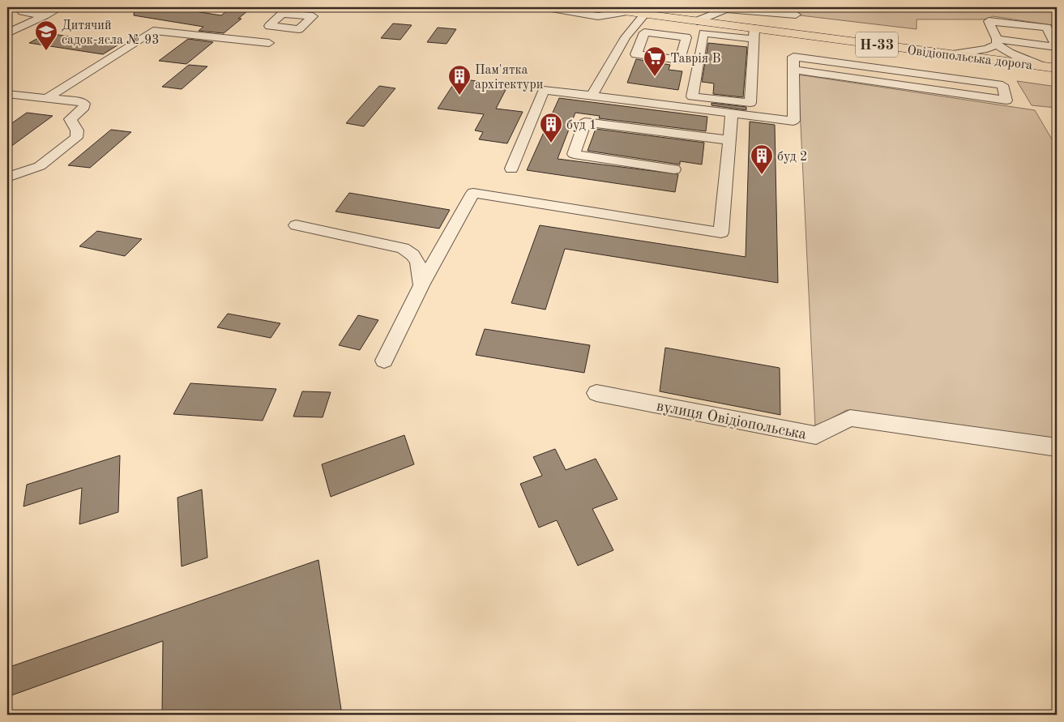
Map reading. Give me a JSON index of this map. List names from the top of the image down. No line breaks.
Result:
{"streets":{"main road":["Н-33","Овідіопольська дорога"],"street":["вулиця Овідіопольська"]},"places":{"school or university":["Дитячий садок-ясла № 93"],"supermarket":["Таврія В"],"building":["Пам'ятка архітектури","буд 1","буд 2"]}}
